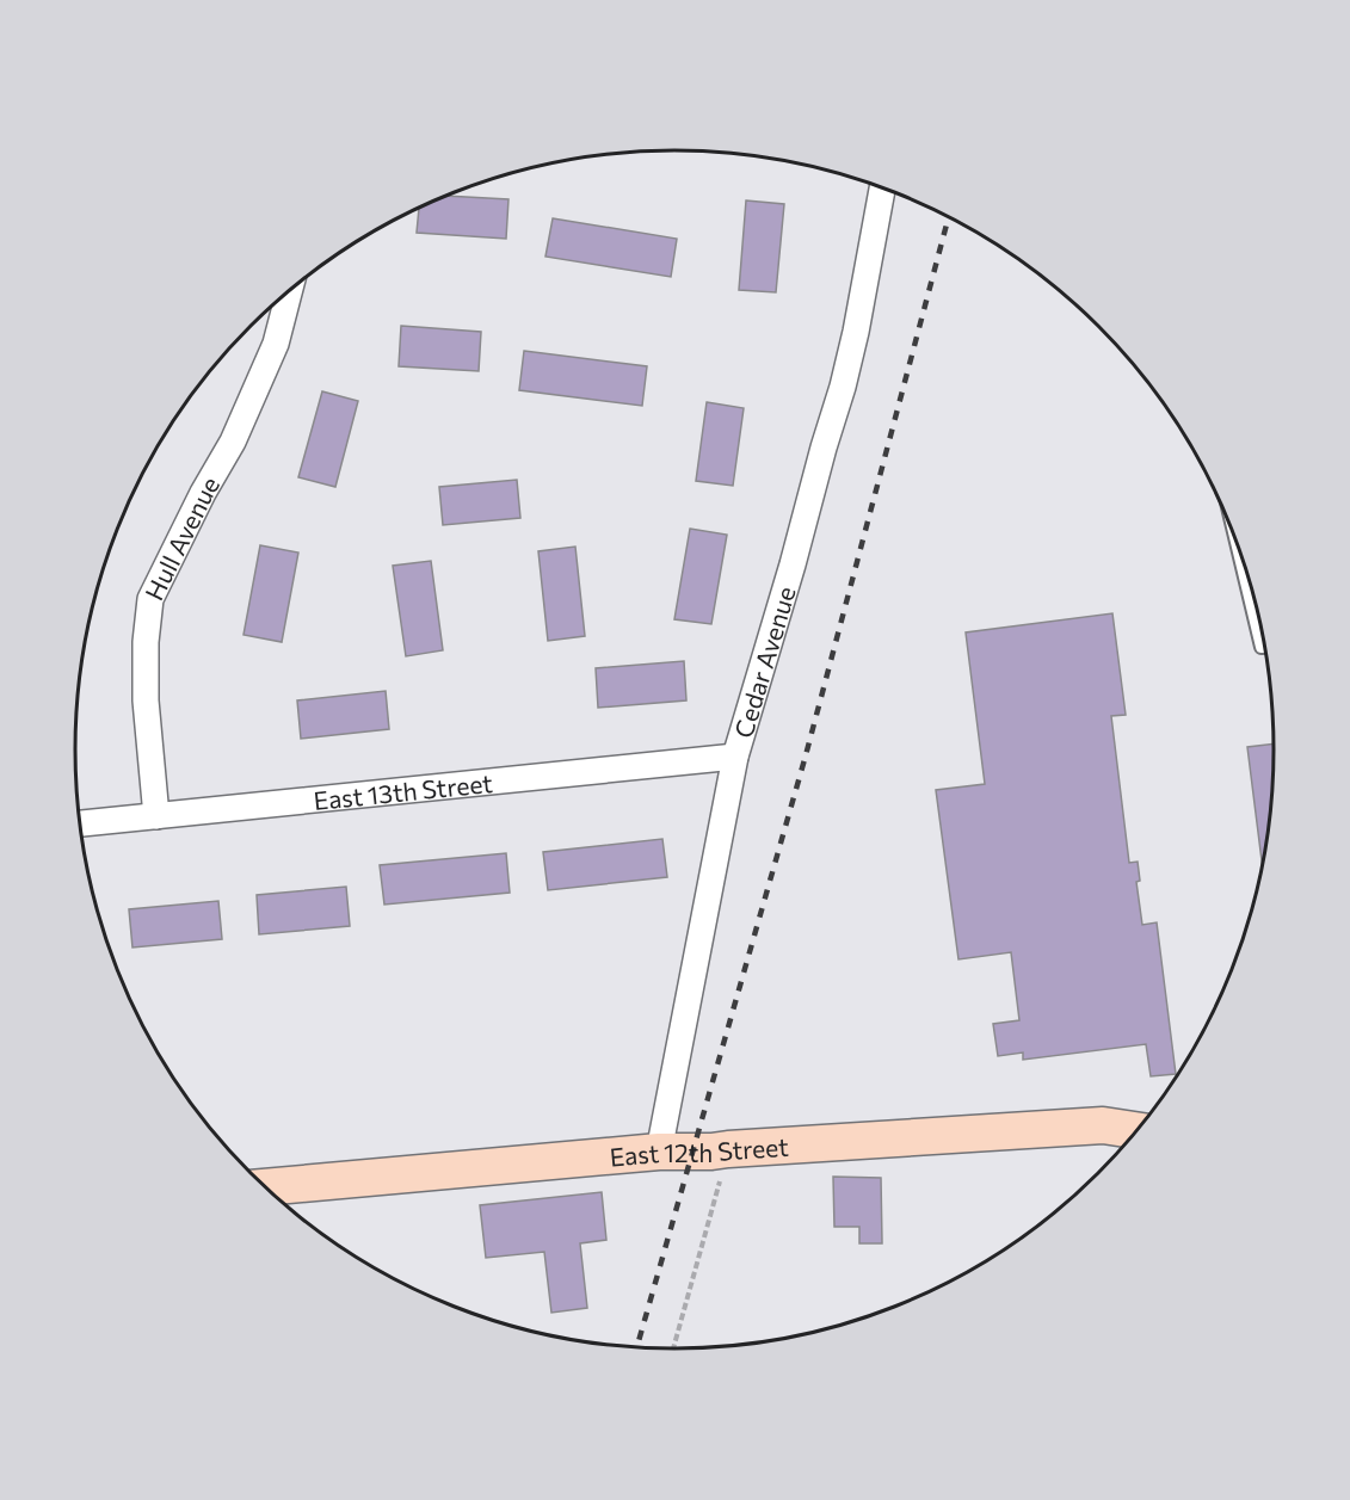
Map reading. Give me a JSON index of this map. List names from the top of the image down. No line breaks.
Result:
{"streets":{"main road":["East 12th Street"],"street":["Hull Avenue","Cedar Avenue","East 13th Street"]},"crossings":[["Hull Avenue","East 13th Street"],["Cedar Avenue","East 13th Street"],["Cedar Avenue","East 12th Street"]]}
